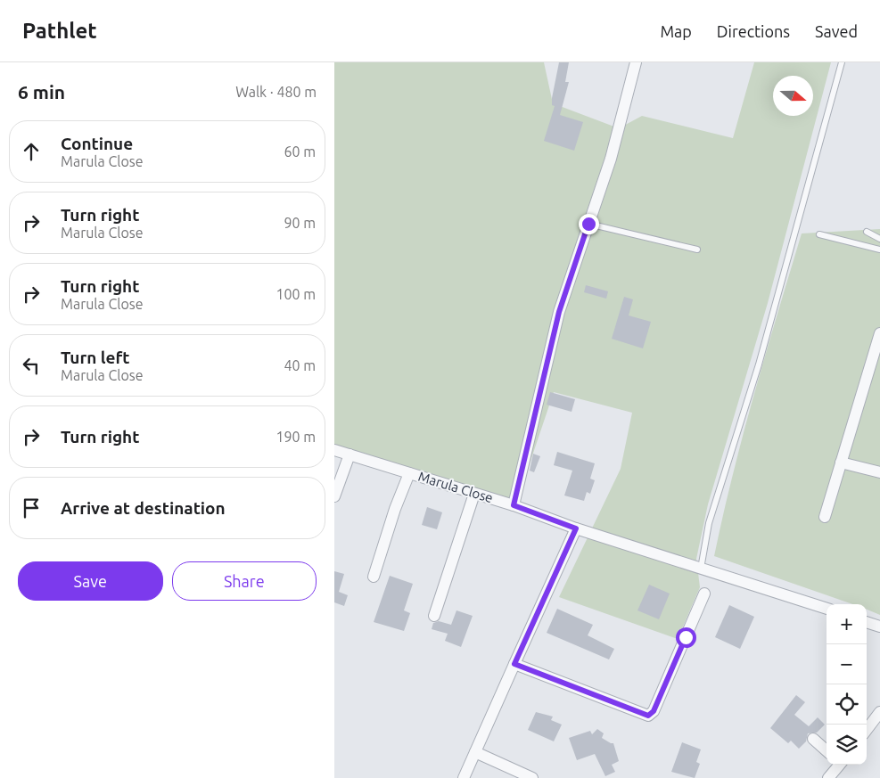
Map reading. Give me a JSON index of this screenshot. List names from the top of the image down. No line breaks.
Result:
{"streets":{"street":["Marula Close"]},"north":"right","page":{"header":"Pathlet","nav":["Map","Directions","Saved"],"heading":["6 min","Walk · 480 m"],"list":[["Continue","Marula Close","60 m"],["Turn right","Marula Close","90 m"],["Turn right","Marula Close","100 m"],["Turn left","Marula Close","40 m"],["Turn right","190 m"],"Arrive at destination"],"buttons":["Save","Share"],"map_buttons":["+","−"]}}
